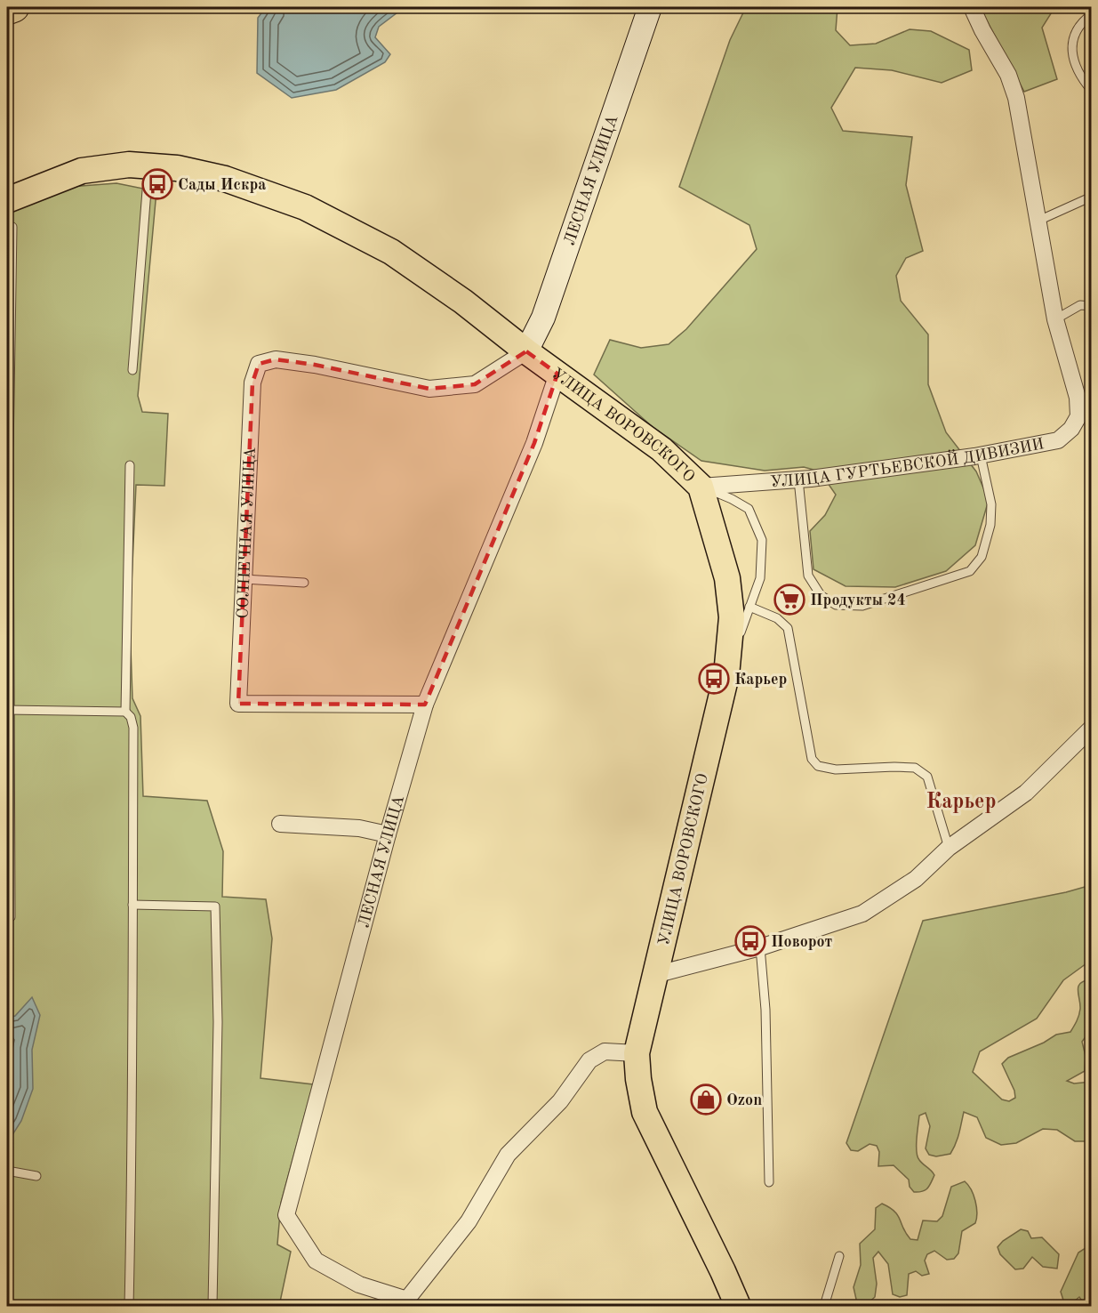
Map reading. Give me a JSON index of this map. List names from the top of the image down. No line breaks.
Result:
{"streets":{"main road":["УЛИЦА ВОРОВСКОГО"],"street":["ЛЕСНАЯ УЛИЦА","УЛИЦА ГУРТЬЕВСКОЙ ДИВИЗИИ","СОЛНЕЧНАЯ УЛИЦА"]},"crossings":[["ЛЕСНАЯ УЛИЦА","УЛИЦА ВОРОВСКОГО"],["ЛЕСНАЯ УЛИЦА","СОЛНЕЧНАЯ УЛИЦА"],["УЛИЦА ВОРОВСКОГО","УЛИЦА ГУРТЬЕВСКОЙ ДИВИЗИИ"],["УЛИЦА ВОРОВСКОГО","СОЛНЕЧНАЯ УЛИЦА"]],"districts":["Карьер"],"places":{"bus stop":["Сады Искра","Карьер","Поворот"],"supermarket":["Продукты 24"],"shop":["Ozon"]}}
